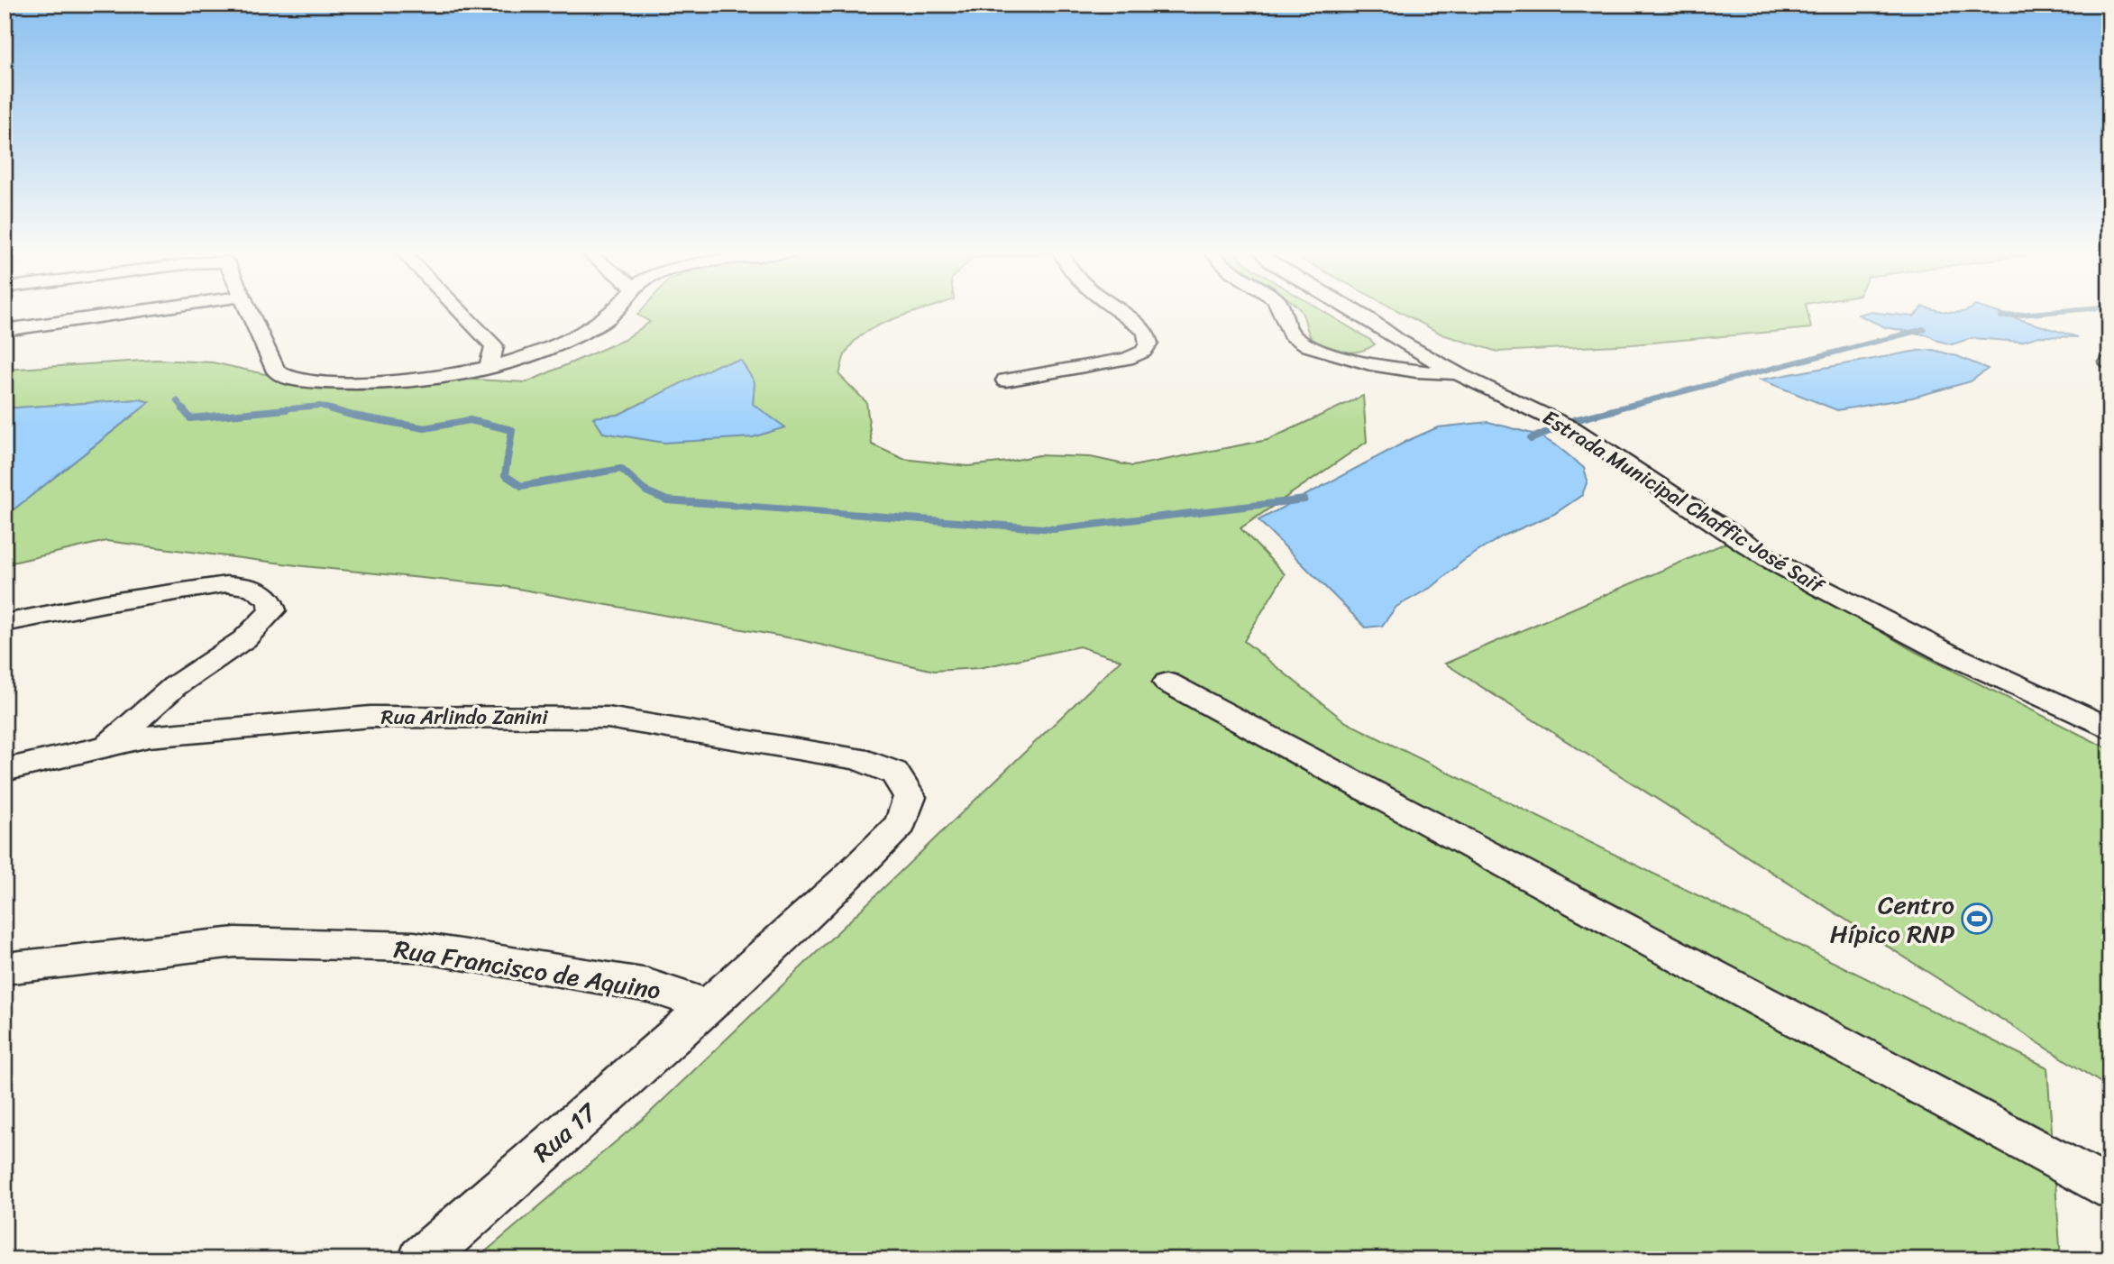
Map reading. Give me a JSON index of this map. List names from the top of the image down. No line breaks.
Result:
{"streets":{"street":["Estrada Municipal Chaffic José Saif","Rua Arlindo Zanini","Rua Francisco de Aquino","Rua 17"]},"crossings":[["Rua Arlindo Zanini","Rua 17"],["Rua Francisco de Aquino","Rua 17"]],"places":{"sports":["Centro Hípico RNP"]}}
